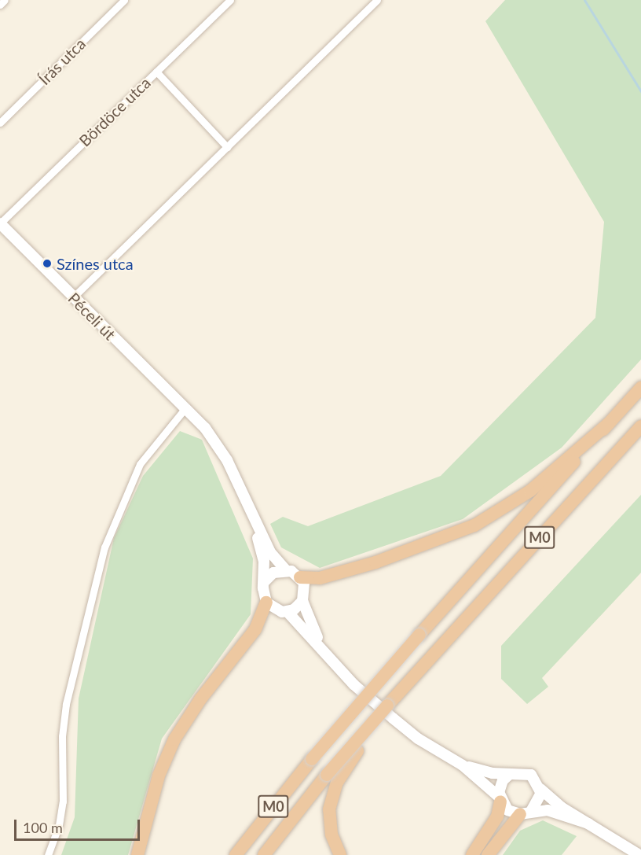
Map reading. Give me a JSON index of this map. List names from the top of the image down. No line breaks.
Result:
{"streets":{"highway":["M0"],"main road":["Péceli út"],"street":["Írás utca","Bördöce utca"]},"crossings":[["Bördöce utca","Péceli út"]],"places":["Színes utca"],"scale_bar":"100 m"}
